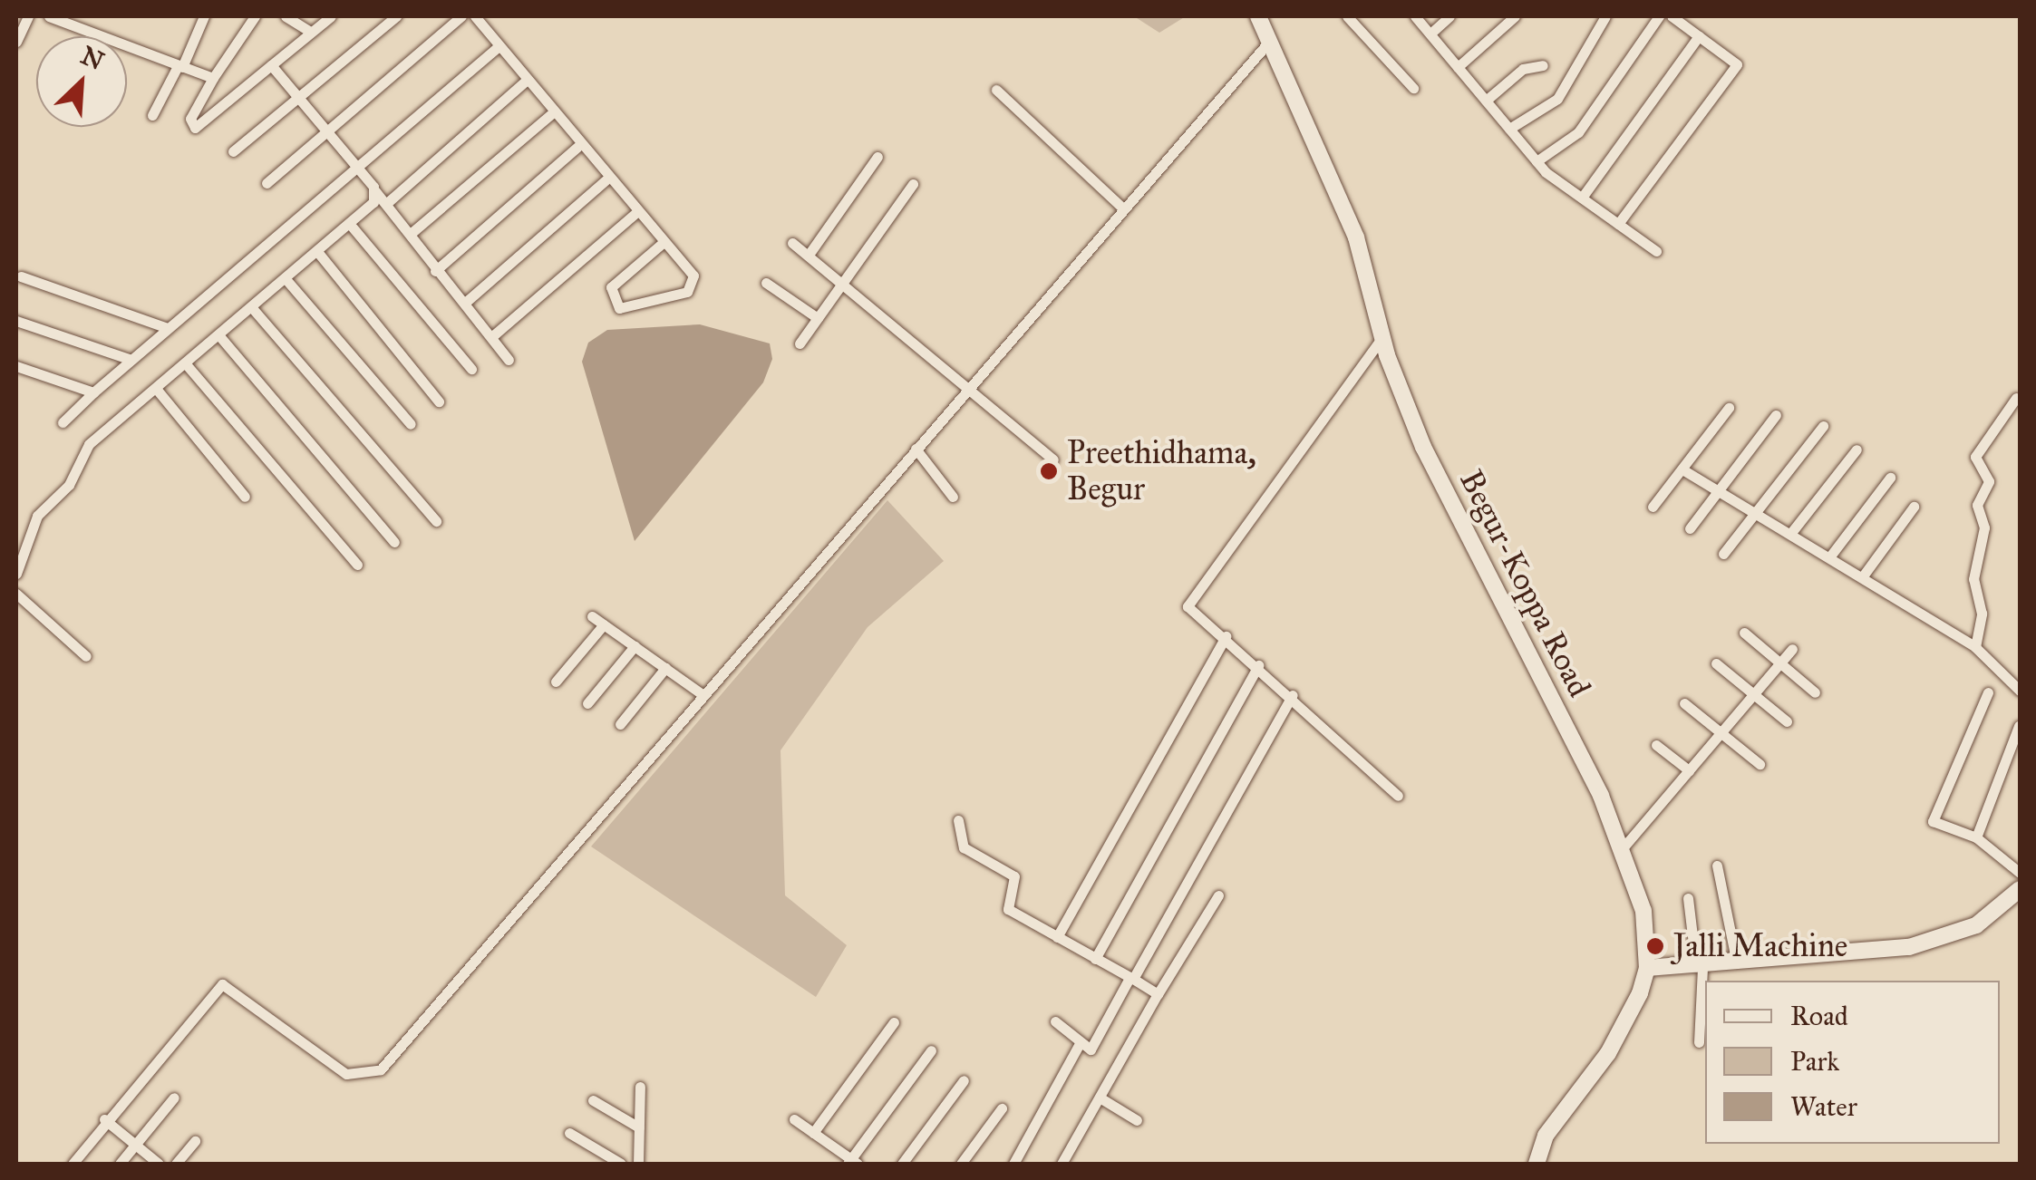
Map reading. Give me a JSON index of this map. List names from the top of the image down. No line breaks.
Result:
{"streets":{"main road":["Begur-Koppa Road"]},"places":["Preethidhama, Begur","Jalli Machine"],"legend":["Road","Park","Water"],"north":"top right"}
